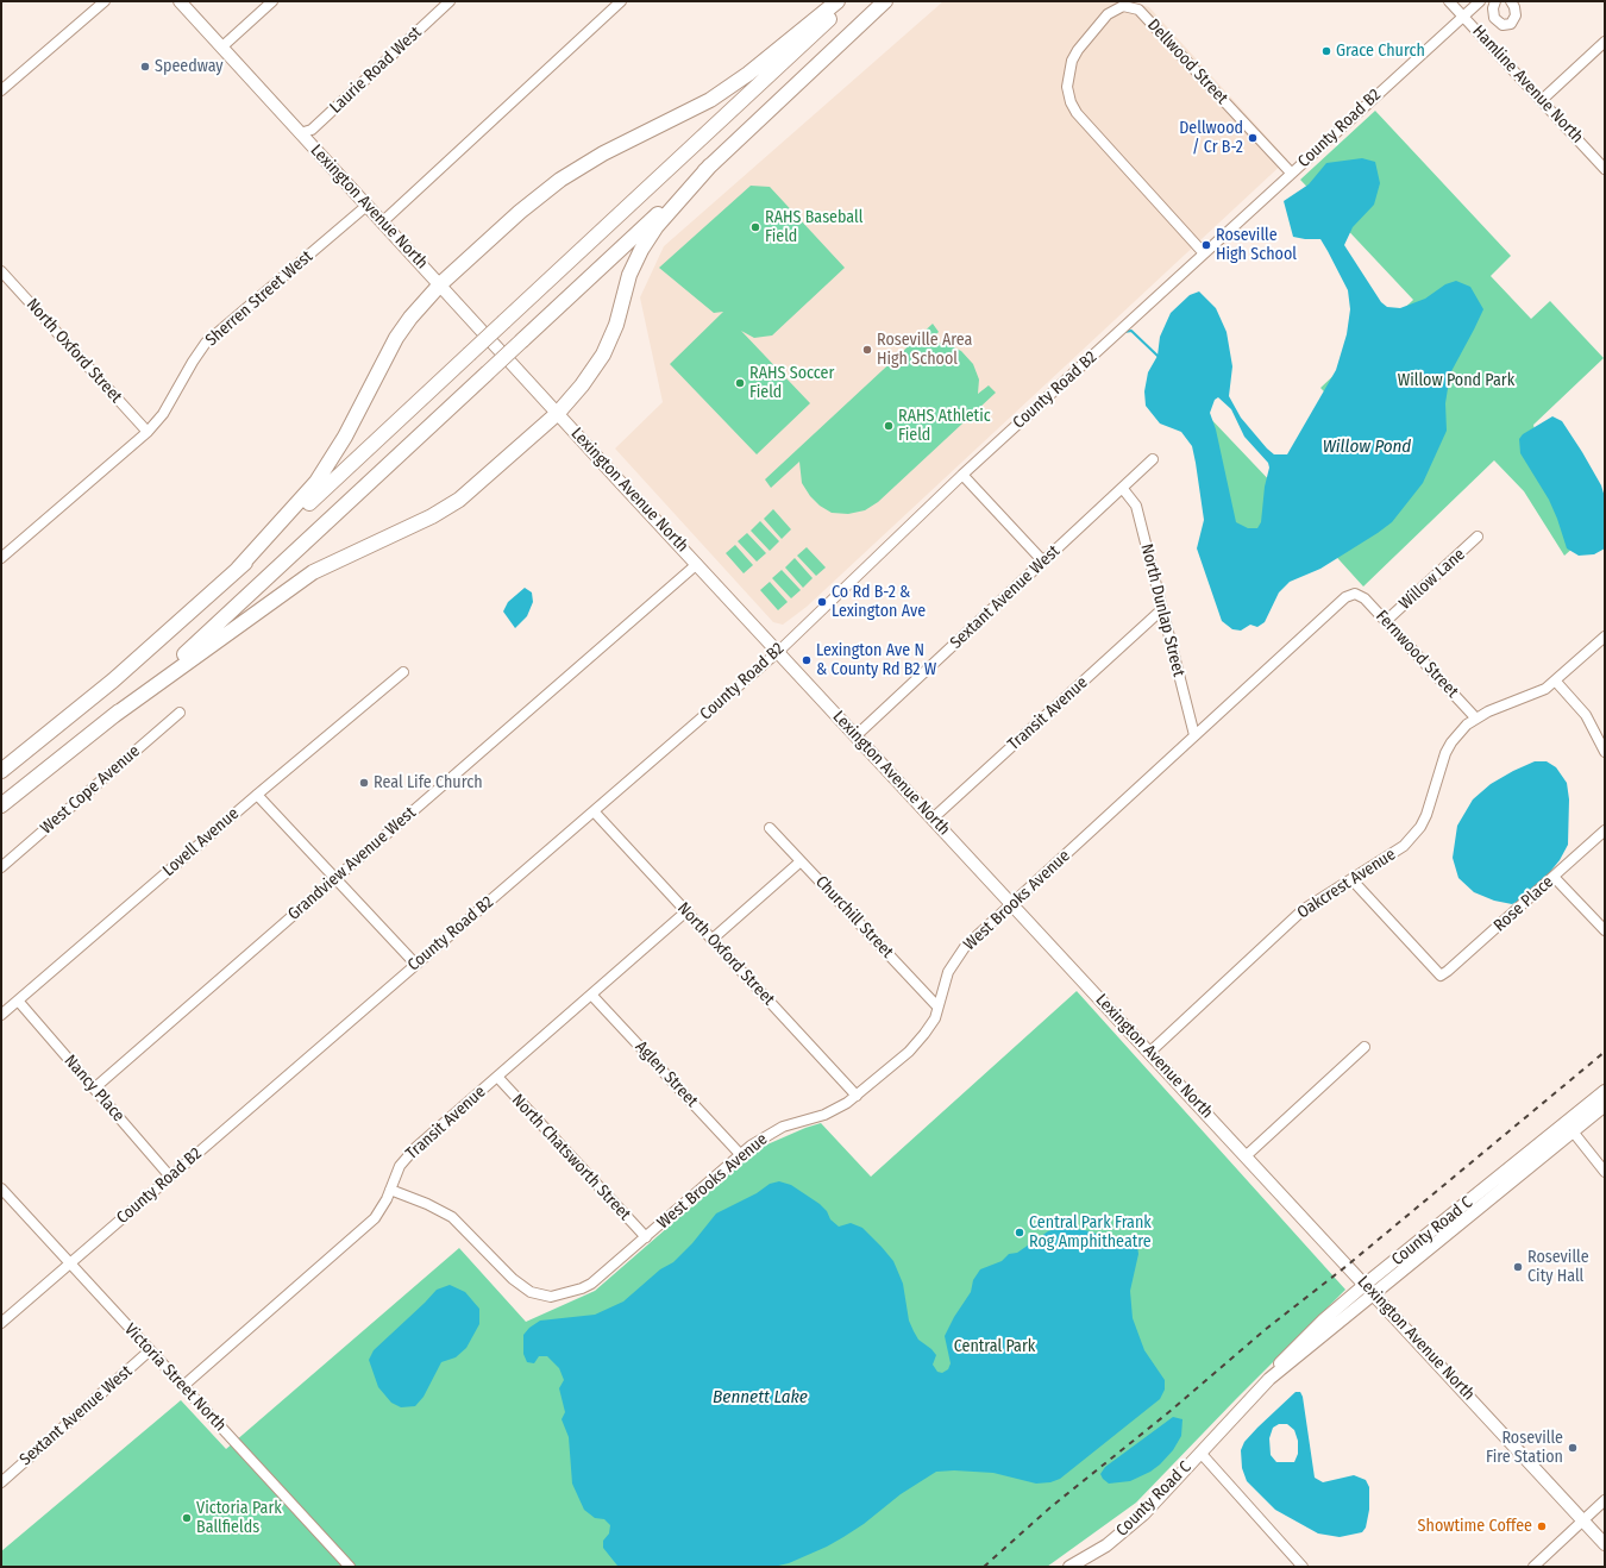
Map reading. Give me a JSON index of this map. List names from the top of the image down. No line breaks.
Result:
{"streets":{"main road":["Lexington Avenue North","County Road C"],"street":["Dellwood Street","Laurie Road West","Hamline Avenue North","County Road B2","Sherren Street West","North Oxford Street","Willow Lane","Sextant Avenue West","North Dunlap Street","Fernwood Street","Transit Avenue","West Cope Avenue","Lovell Avenue","Grandview Avenue West","Oakcrest Avenue","West Brooks Avenue","Rose Place","Churchill Street","Aglen Street","Nancy Place","North Chatsworth Street","Victoria Street North"]},"crossings":[["Dellwood Street","County Road B2"],["Laurie Road West","Lexington Avenue North"],["Hamline Avenue North","County Road B2"],["County Road B2","Lexington Avenue North"],["County Road B2","North Oxford Street"],["County Road B2","Nancy Place"],["County Road B2","Victoria Street North"],["Lexington Avenue North","Sherren Street West"],["Lexington Avenue North","Sextant Avenue West"],["Lexington Avenue North","Transit Avenue"],["Lexington Avenue North","Grandview Avenue West"],["Lexington Avenue North","Oakcrest Avenue"],["Lexington Avenue North","West Brooks Avenue"],["Lexington Avenue North","County Road C"],["Sherren Street West","North Oxford Street"],["North Oxford Street","Transit Avenue"],["North Oxford Street","West Brooks Avenue"],["Willow Lane","Fernwood Street"],["Sextant Avenue West","North Dunlap Street"],["Sextant Avenue West","Victoria Street North"],["North Dunlap Street","Transit Avenue"],["North Dunlap Street","West Brooks Avenue"],["Fernwood Street","Oakcrest Avenue"],["Fernwood Street","West Brooks Avenue"],["Transit Avenue","West Brooks Avenue"],["Transit Avenue","Aglen Street"],["Transit Avenue","North Chatsworth Street"],["Transit Avenue","Victoria Street North"],["Lovell Avenue","Nancy Place"],["Grandview Avenue West","Nancy Place"],["Oakcrest Avenue","Rose Place"],["West Brooks Avenue","Churchill Street"],["West Brooks Avenue","Aglen Street"],["West Brooks Avenue","North Chatsworth Street"]],"water":["Willow Pond","Bennett Lake"],"parks":["Willow Pond Park","Central Park"],"places":["Grace Church","Speedway","Dellwood / Cr B-2","RAHS Baseball Field","Roseville High School","Roseville Area High School","RAHS Soccer Field","RAHS Athletic Field","Co Rd B-2 & Lexington Ave","Lexington Ave N & County Rd B2 W","Real Life Church","Central Park Frank Rog Amphitheatre","Roseville City Hall","Roseville Fire Station","Victoria Park Ballfields","Showtime Coffee"]}
